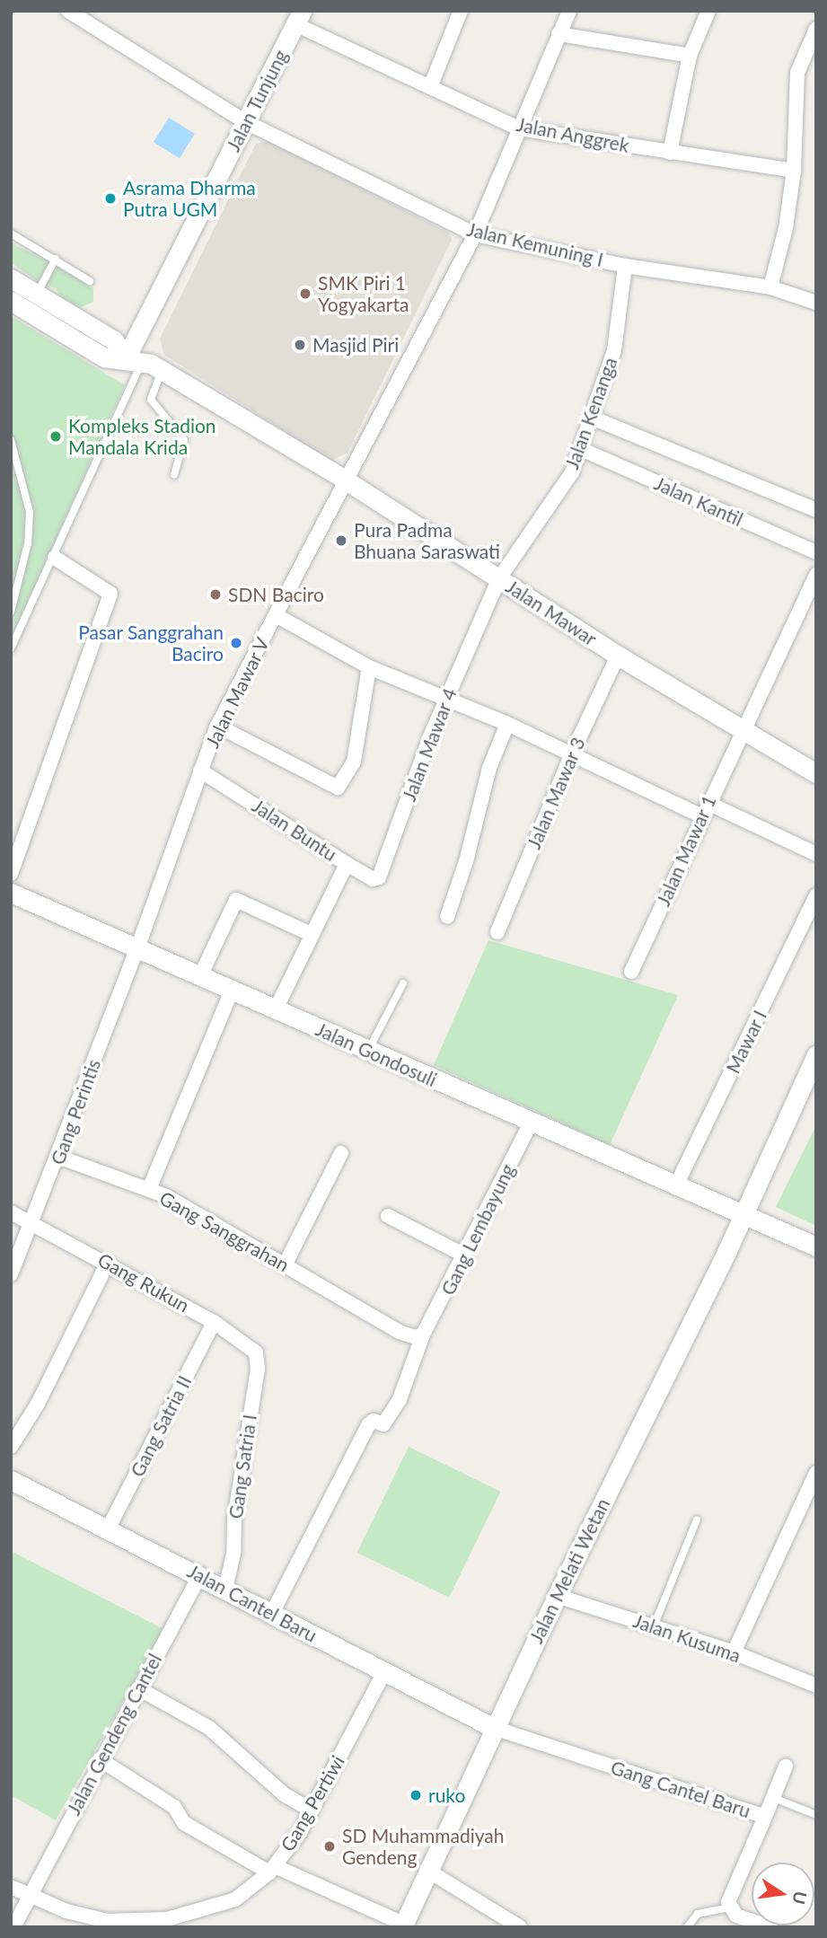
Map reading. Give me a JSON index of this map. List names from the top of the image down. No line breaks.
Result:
{"streets":{"street":["Jalan Tunjung","Jalan Anggrek","Jalan Kemuning I","Jalan Kenanga","Jalan Kantil","Jalan Mawar","Jalan Mawar V","Jalan Mawar 4","Jalan Mawar 3","Jalan Buntu","Jalan Mawar 1","Mawar I","Jalan Gondosuli","Gang Perintis","Gang Lembayung","Gang Sanggrahan","Gang Rukun","Gang Satria II","Gang Satria I","Jalan Melati Wetan","Jalan Cantel Baru","Jalan Kusuma","Jalan Gendeng Cantel","Gang Cantel Baru","Gang Pertiwi"]},"crossings":[["Jalan Tunjung","Jalan Anggrek"],["Jalan Tunjung","Jalan Kemuning I"],["Jalan Tunjung","Jalan Mawar"],["Jalan Anggrek","Jalan Mawar V"],["Jalan Kemuning I","Jalan Kenanga"],["Jalan Kemuning I","Jalan Mawar V"],["Jalan Kenanga","Jalan Kantil"],["Jalan Kenanga","Jalan Mawar"],["Jalan Kenanga","Jalan Mawar 4"],["Jalan Mawar","Jalan Mawar V"],["Jalan Mawar","Jalan Mawar 4"],["Jalan Mawar","Jalan Mawar 3"],["Jalan Mawar","Jalan Mawar 1"],["Jalan Mawar V","Jalan Buntu"],["Jalan Mawar V","Jalan Gondosuli"],["Jalan Mawar V","Gang Perintis"],["Jalan Mawar 4","Jalan Buntu"],["Jalan Buntu","Jalan Gondosuli"],["Mawar I","Jalan Gondosuli"],["Jalan Gondosuli","Gang Perintis"],["Jalan Gondosuli","Gang Lembayung"],["Jalan Gondosuli","Gang Sanggrahan"],["Jalan Gondosuli","Jalan Melati Wetan"],["Gang Perintis","Gang Rukun"],["Gang Lembayung","Gang Sanggrahan"],["Gang Lembayung","Jalan Cantel Baru"],["Gang Rukun","Gang Satria II"],["Gang Rukun","Gang Satria I"],["Gang Satria II","Jalan Cantel Baru"],["Gang Satria I","Jalan Cantel Baru"],["Jalan Melati Wetan","Jalan Cantel Baru"],["Jalan Melati Wetan","Jalan Kusuma"],["Jalan Melati Wetan","Gang Cantel Baru"],["Jalan Cantel Baru","Jalan Gendeng Cantel"],["Jalan Cantel Baru","Gang Cantel Baru"],["Jalan Cantel Baru","Gang Pertiwi"],["Jalan Gendeng Cantel","Gang Pertiwi"]],"places":["Asrama Dharma Putra UGM","SMK Piri 1 Yogyakarta","Masjid Piri","Kompleks Stadion Mandala Krida","Pura Padma Bhuana Saraswati","SDN Baciro","Pasar Sanggrahan Baciro","ruko","SD Muhammadiyah Gendeng"],"north":"right"}
